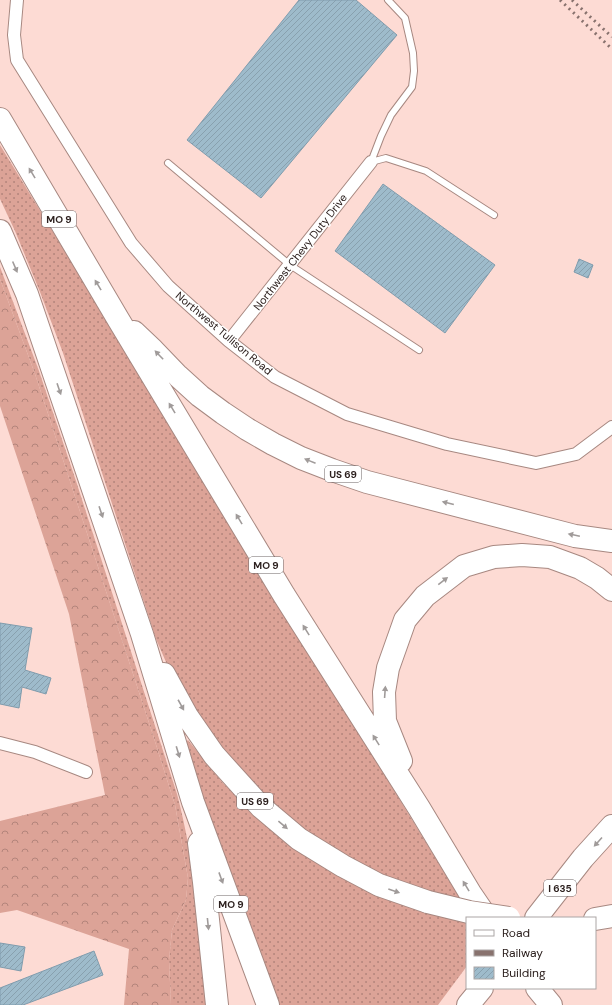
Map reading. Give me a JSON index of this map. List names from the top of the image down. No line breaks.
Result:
{"streets":{"highway":["MO 9","US 69","I 635"],"street":["Northwest Chevy Duty Drive","Northwest Tullison Road"]},"crossings":[["MO 9","US 69"],["Northwest Chevy Duty Drive","Northwest Tullison Road"]],"legend":["Road","Railway","Building"]}
